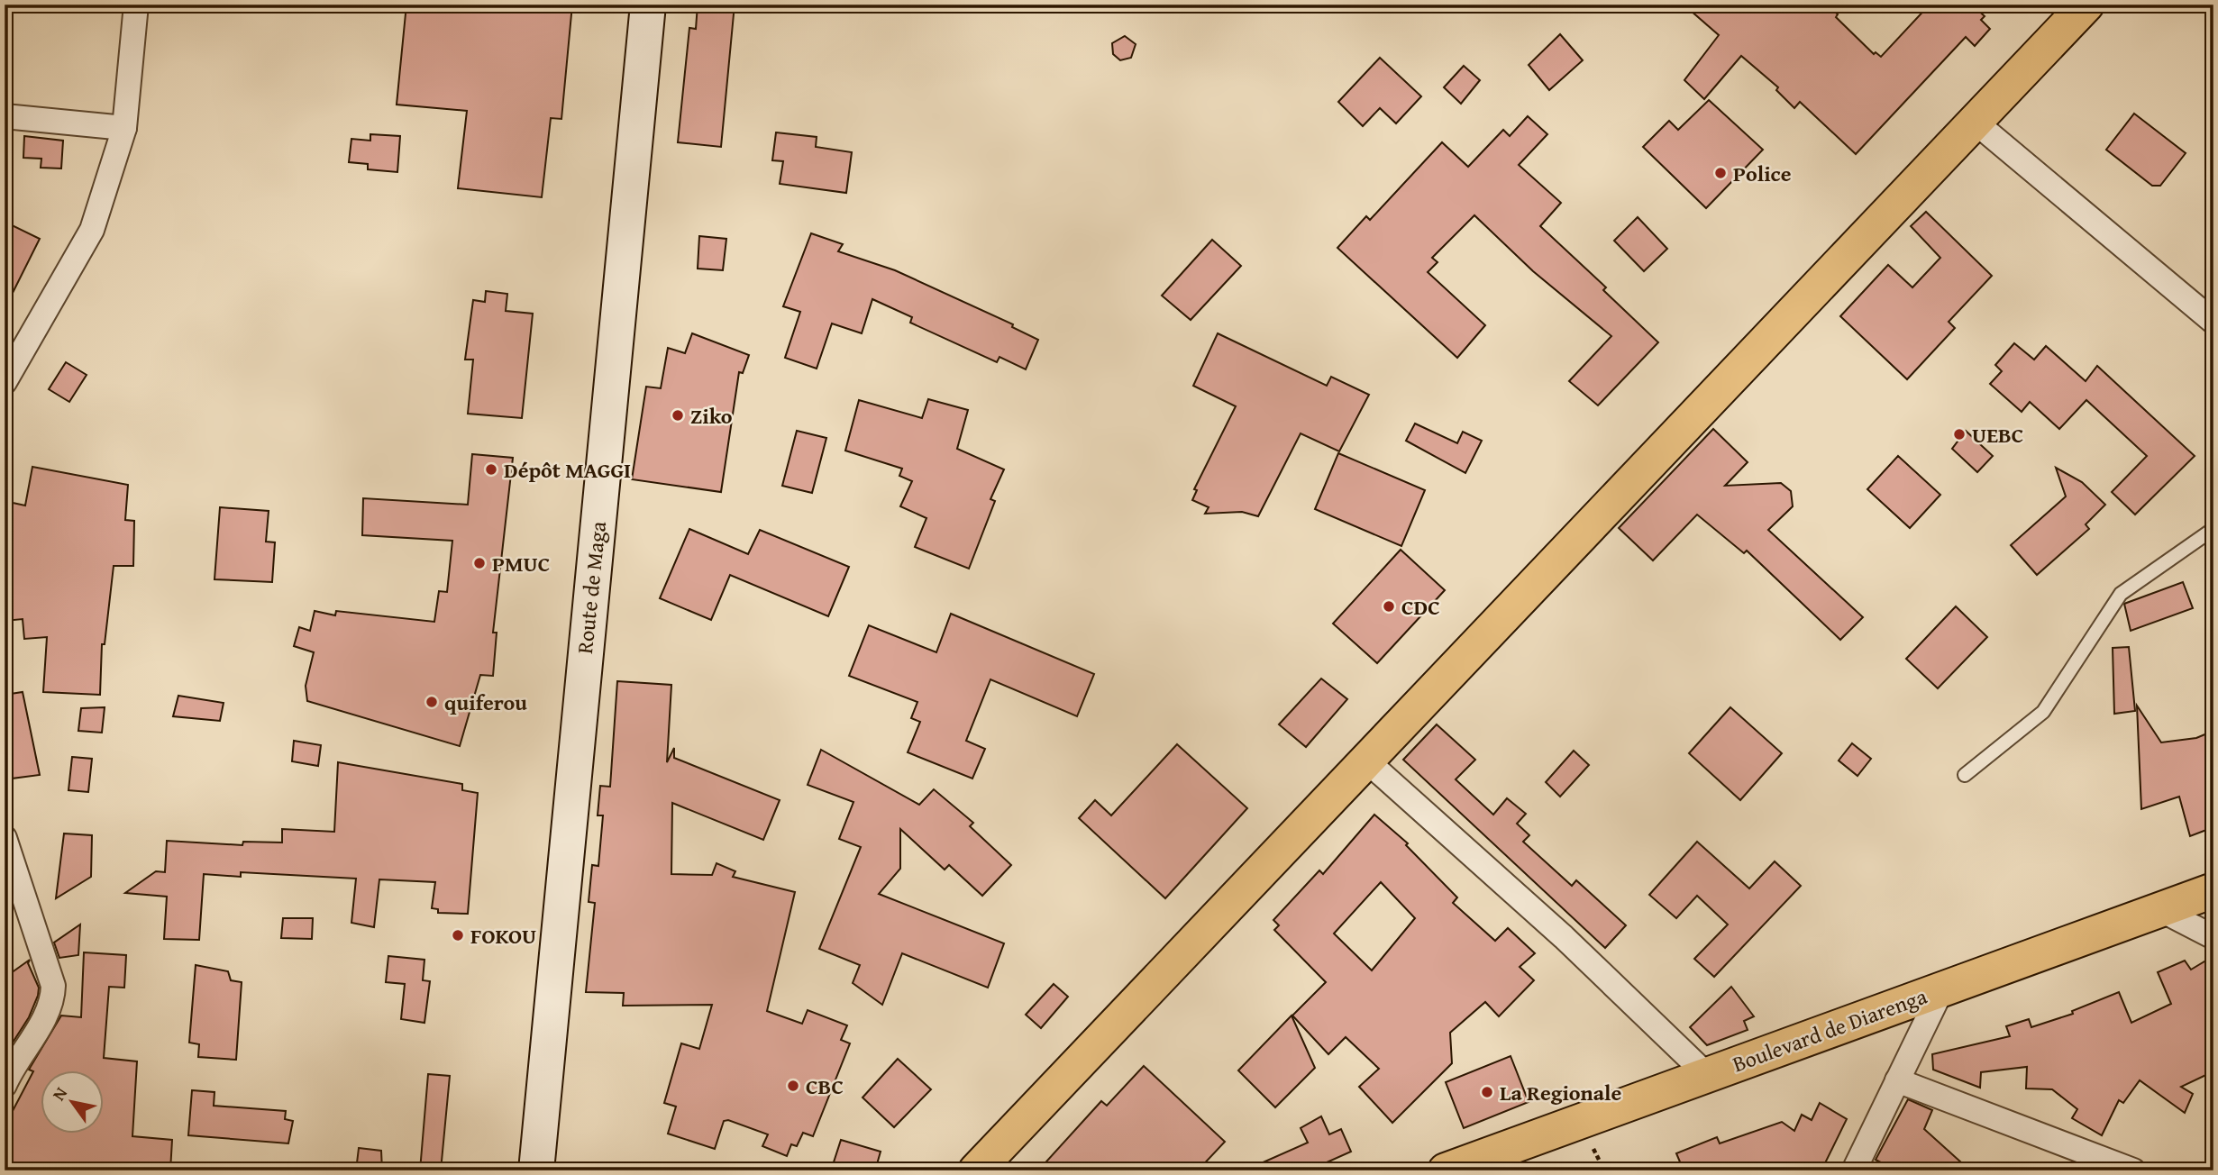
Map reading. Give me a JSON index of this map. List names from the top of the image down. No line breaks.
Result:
{"streets":{"main road":["Route de Maga","Boulevard de Diarenga"]},"places":["Police","Ziko","UEBC","Dépôt MAGGI","PMUC","CDC","quiferou","FOKOU","CBC","La Regionale"],"north":"top left"}
